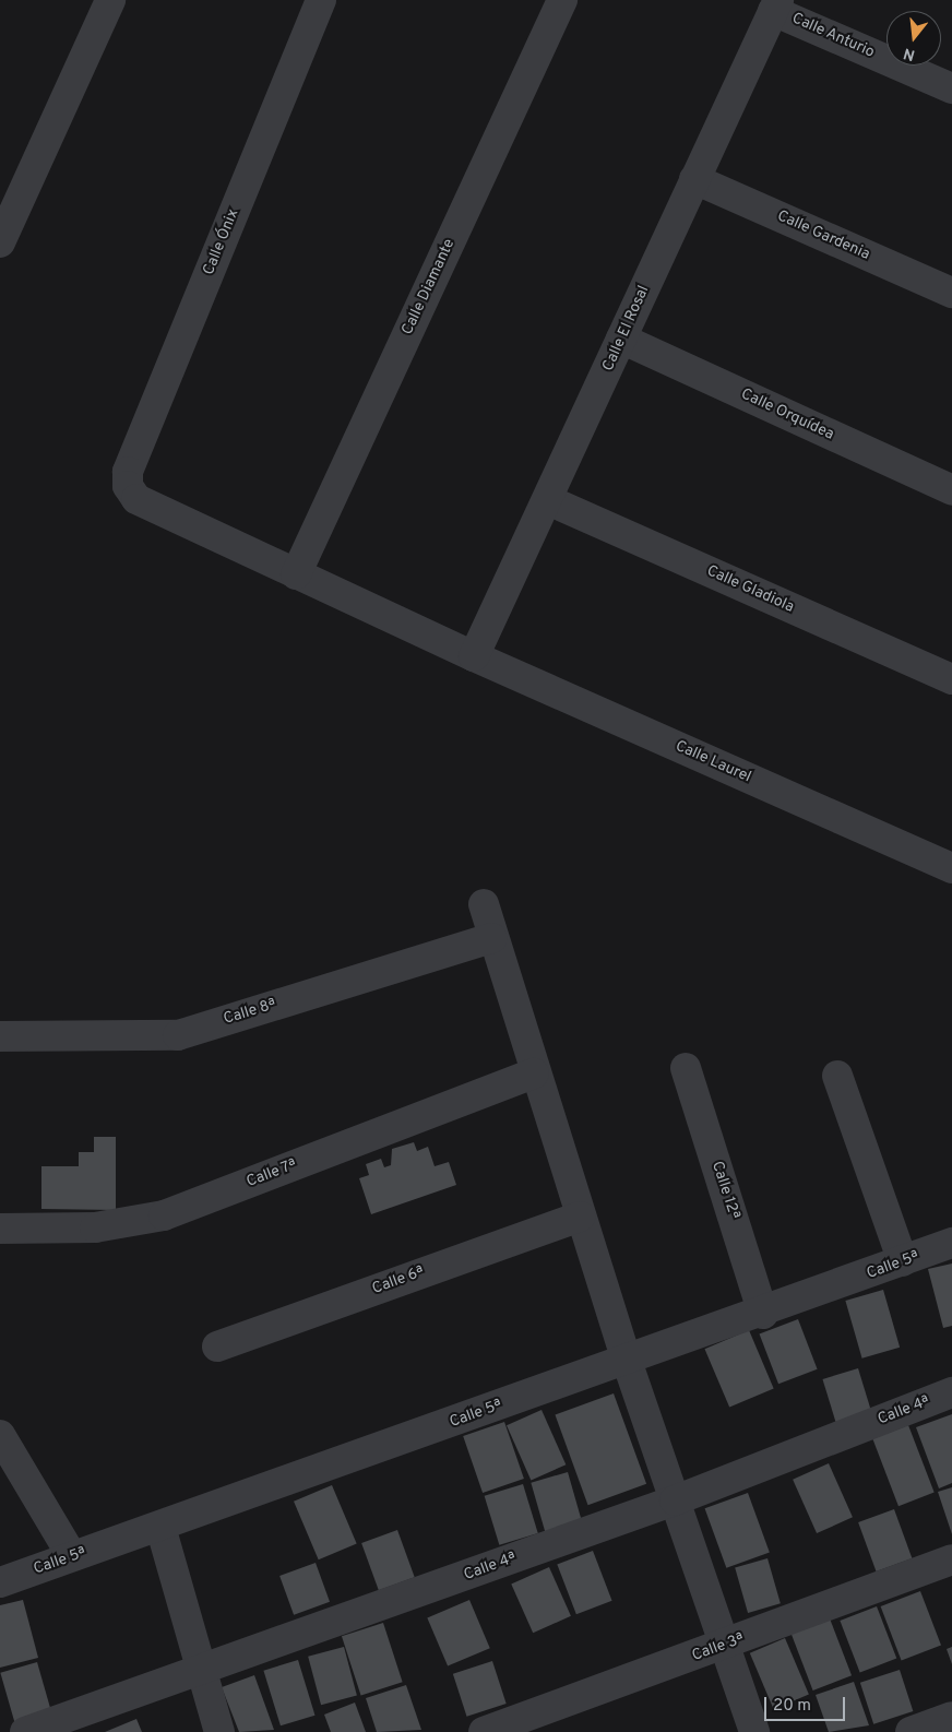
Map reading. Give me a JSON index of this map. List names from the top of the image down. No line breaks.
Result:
{"streets":{"street":["Calle Anturio","Calle Gardenia","Calle Ónix","Calle Diamante","Calle El Rosal","Calle Orquídea","Calle Gladiola","Calle Laurel","Calle 8ª","Calle 7ª","Calle 12ª","Calle 5ª","Calle 6ª","Calle 4ª","Calle 3ª"]},"crossings":[["Calle Anturio","Calle El Rosal"],["Calle Gardenia","Calle El Rosal"],["Calle Ónix","Calle Laurel"],["Calle Diamante","Calle Laurel"],["Calle El Rosal","Calle Orquídea"],["Calle El Rosal","Calle Gladiola"],["Calle El Rosal","Calle Laurel"],["Calle 12ª","Calle 5ª"]],"scale_bar":"20 m","north":"bottom"}
